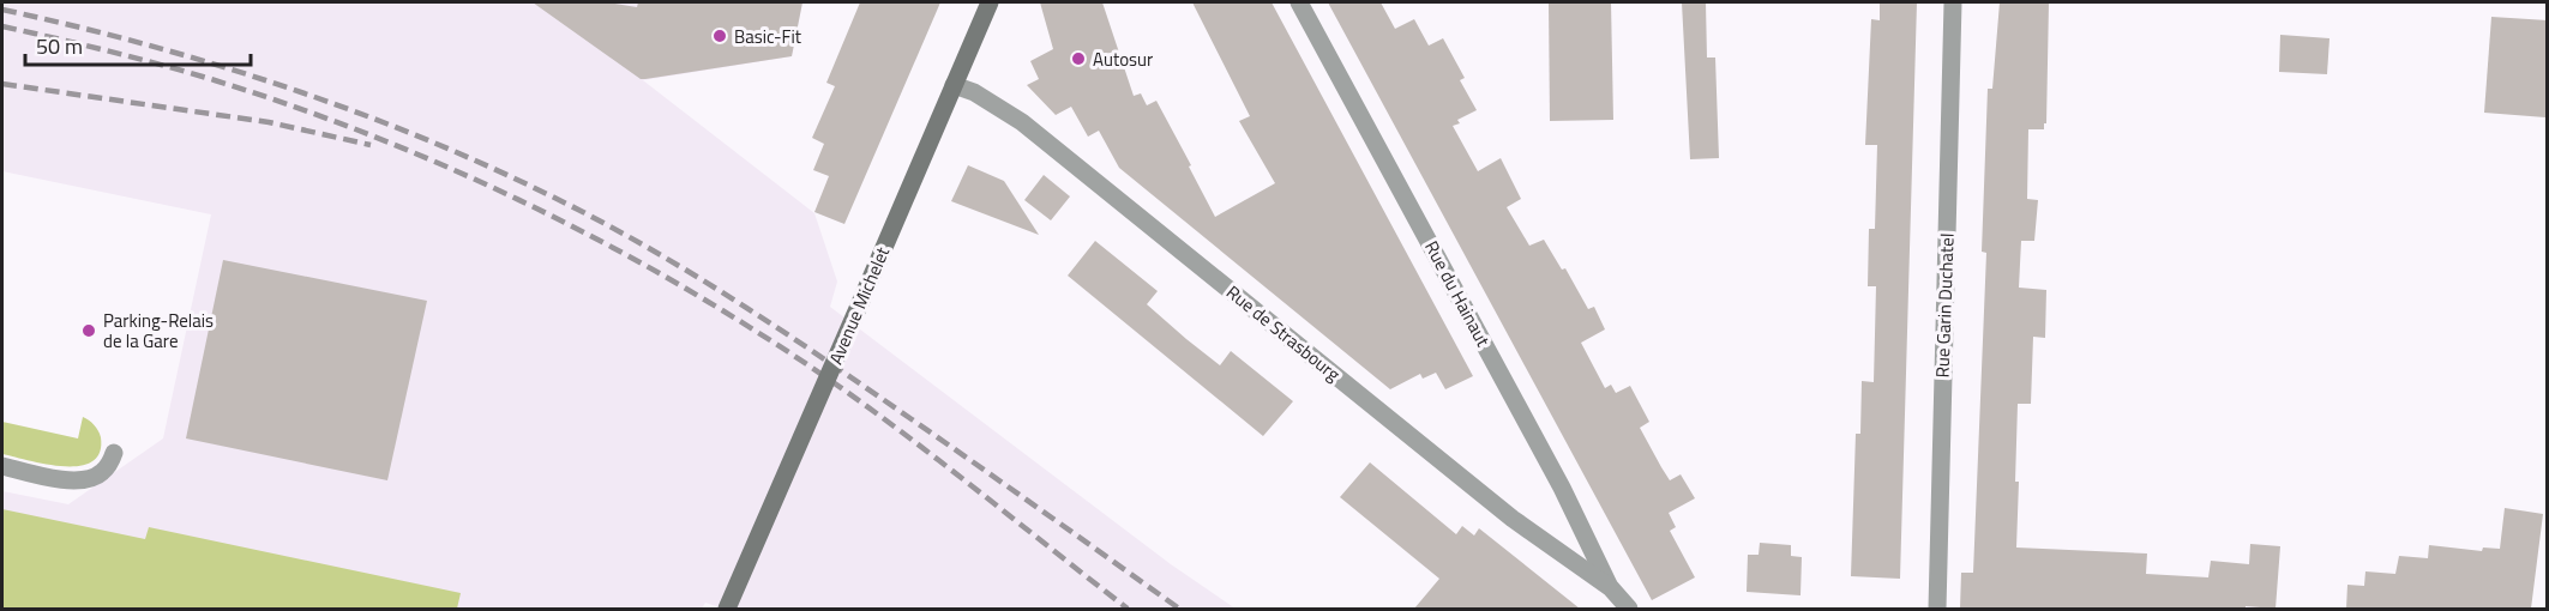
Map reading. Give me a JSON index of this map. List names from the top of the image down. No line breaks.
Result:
{"streets":{"main road":["Avenue Michelet"],"street":["Rue du Hainaut","Rue Garin Duchatel","Rue de Strasbourg"]},"crossings":[["Rue du Hainaut","Rue de Strasbourg"],["Avenue Michelet","Rue de Strasbourg"]],"places":["Basic-Fit","Autosur","Parking-Relais de la Gare"],"scale_bar":"50 m"}
